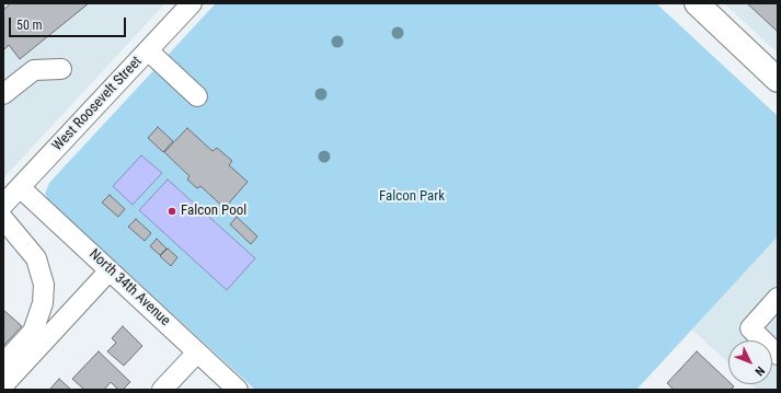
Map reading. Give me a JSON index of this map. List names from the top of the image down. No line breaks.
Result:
{"streets":{"street":["West Roosevelt Street","North 34th Avenue"]},"crossings":[["West Roosevelt Street","North 34th Avenue"]],"parks":["Falcon Park"],"places":["Falcon Pool"],"scale_bar":"50 m","north":"bottom right"}
